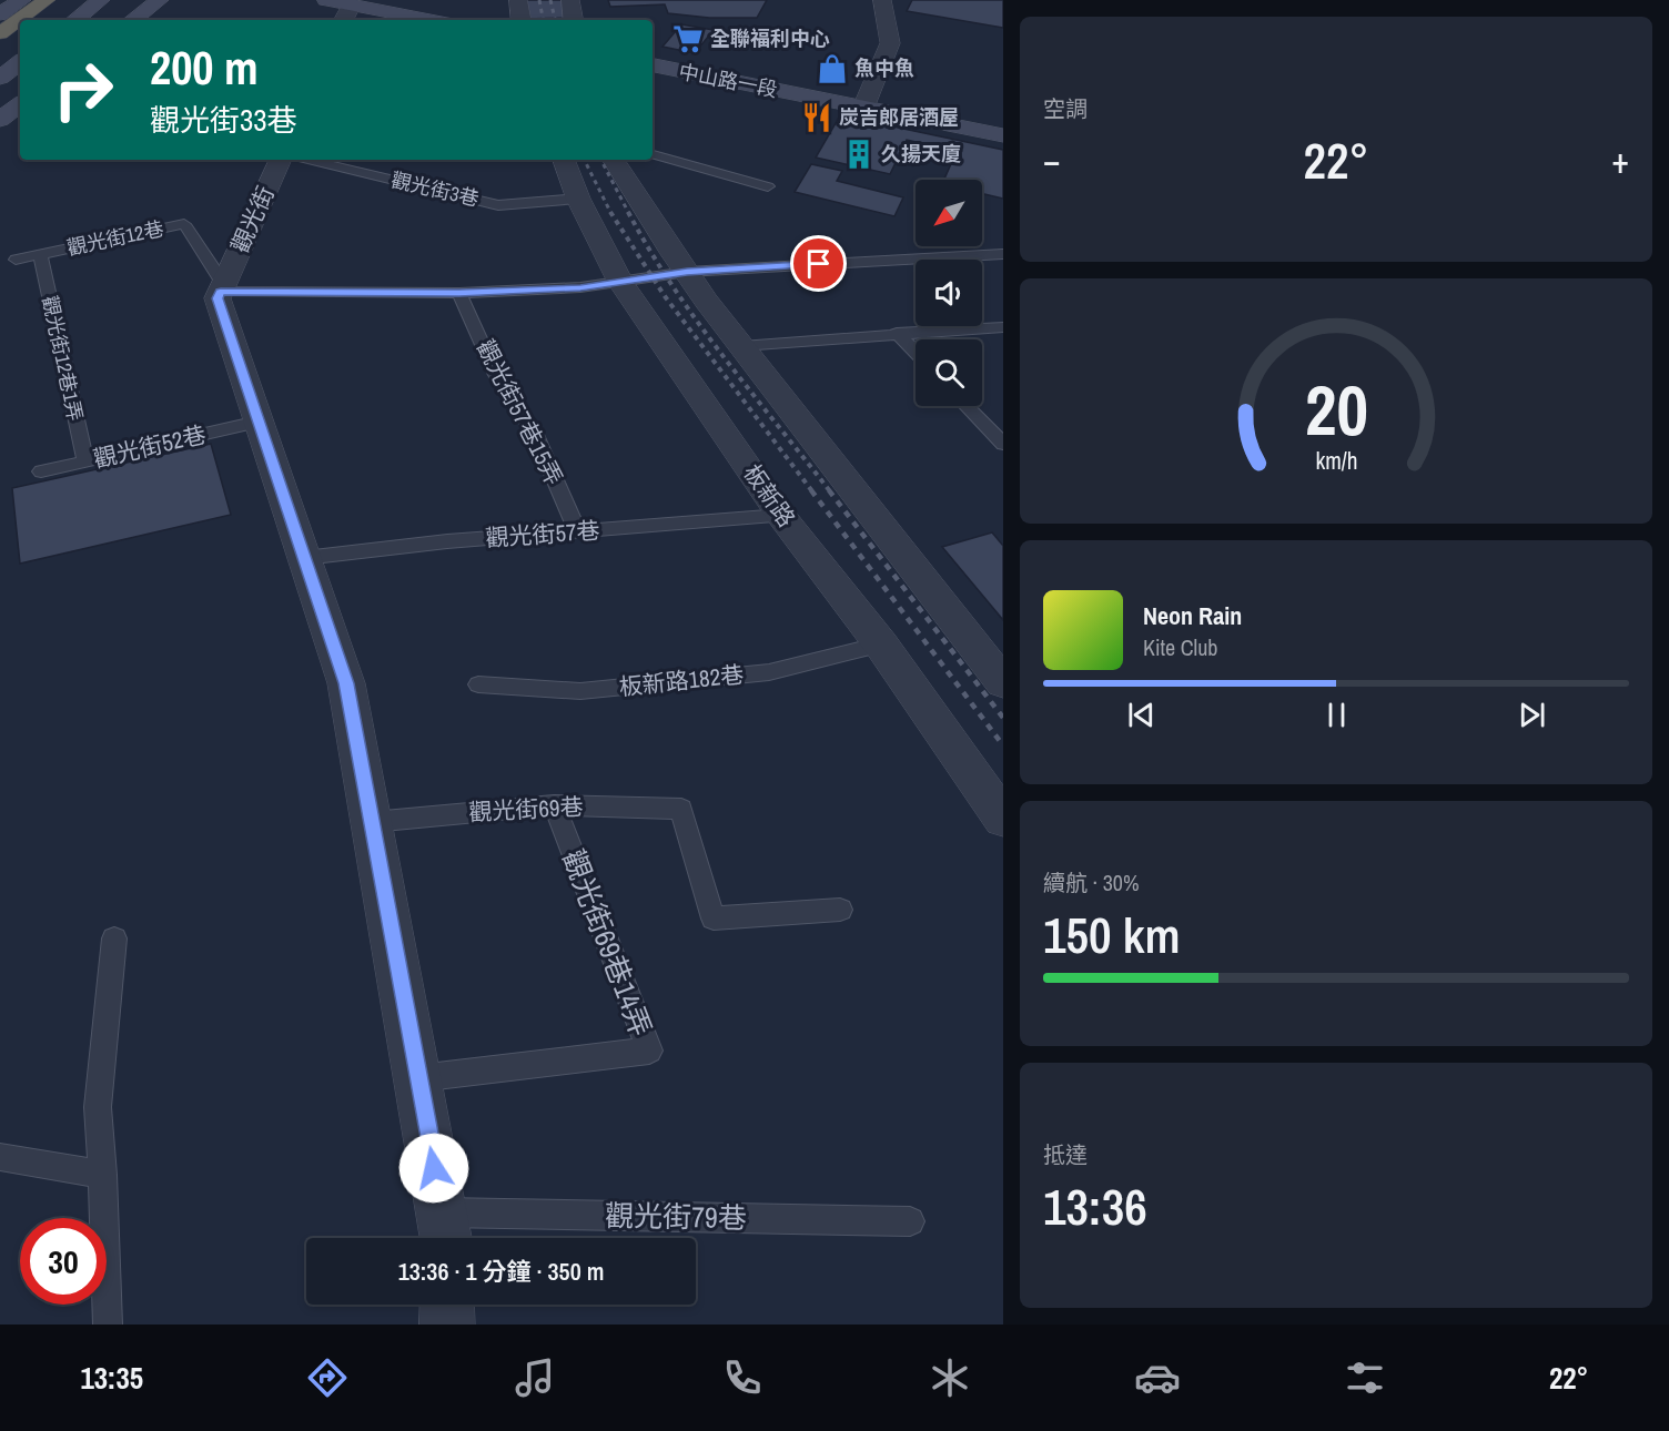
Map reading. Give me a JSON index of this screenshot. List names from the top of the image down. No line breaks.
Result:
{"streets":{"main road":["中山路一段"],"street":["觀光街","板新路"],"lane":["觀光街3巷","觀光街12巷","觀光街12巷1弄","觀光街57巷15弄","觀光街52巷","觀光街57巷","板新路182巷","觀光街69巷","觀光街69巷14弄","觀光街79巷"]},"crossings":[["觀光街3巷","板新路"],["觀光街","觀光街12巷"],["觀光街12巷","觀光街12巷1弄"],["觀光街12巷1弄","觀光街52巷"],["觀光街57巷15弄","觀光街57巷"],["板新路","觀光街57巷"],["板新路","板新路182巷"],["觀光街69巷","觀光街69巷14弄"]],"places":{"supermarket":["全聯福利中心"],"shop":["魚中魚"],"restaurant":["炭吉郎居酒屋"],"building":["久揚天廈"]},"north":"bottom left","page":{"tile":["空調",["續航 · 30%","150 km"],["抵達","13:36"]],"turn":["200 m","觀光街33巷"],"heat":["−","22°","+"],"song":["Neon Rain","Kite Club"],"limit":"30","trip":"13:36 · 1 分鐘 · 350 m","tabs":["13:35","22°"],"gauge":["20","km/h"]}}
